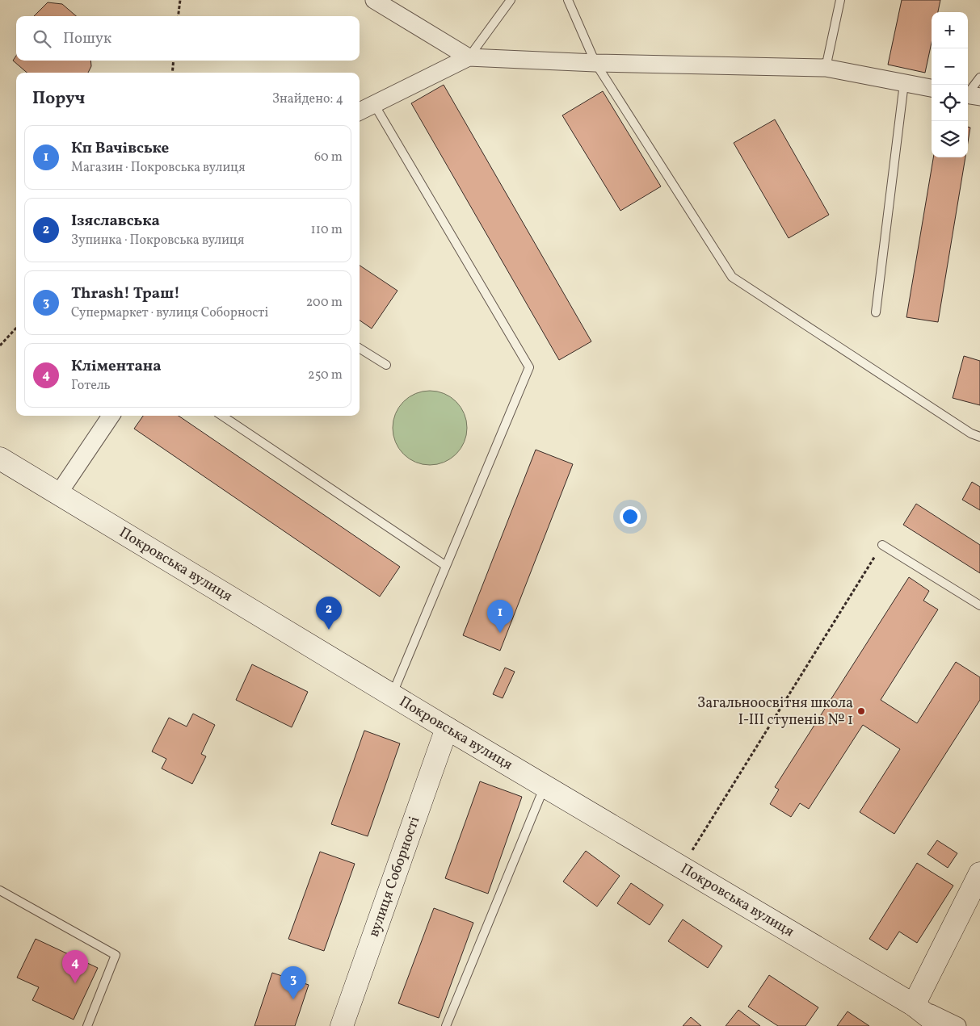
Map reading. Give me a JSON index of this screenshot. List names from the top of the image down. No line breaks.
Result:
{"streets":{"main road":["Покровська вулиця","вулиця Соборності"]},"crossings":[["Покровська вулиця","вулиця Соборності"]],"places":["Загальноосвітня школа І-ІІІ ступенів № 1"],"page":{"map_buttons":["+","−"],"search":"Пошук","heading":["Поруч","Знайдено: 4"],"list":[{"mark":"1","name":"Кп Вачівське","note":"Магазин · Покровська вулиця","value":"60 m"},{"mark":"2","name":"Ізяславська","note":"Зупинка · Покровська вулиця","value":"110 m"},{"mark":"3","name":"Thrash! Траш!","note":"Супермаркет · вулиця Соборності","value":"200 m"},{"mark":"4","name":"Кліментана","note":"Готель","value":"250 m"}],"pins":["2","1","4","3"]}}
